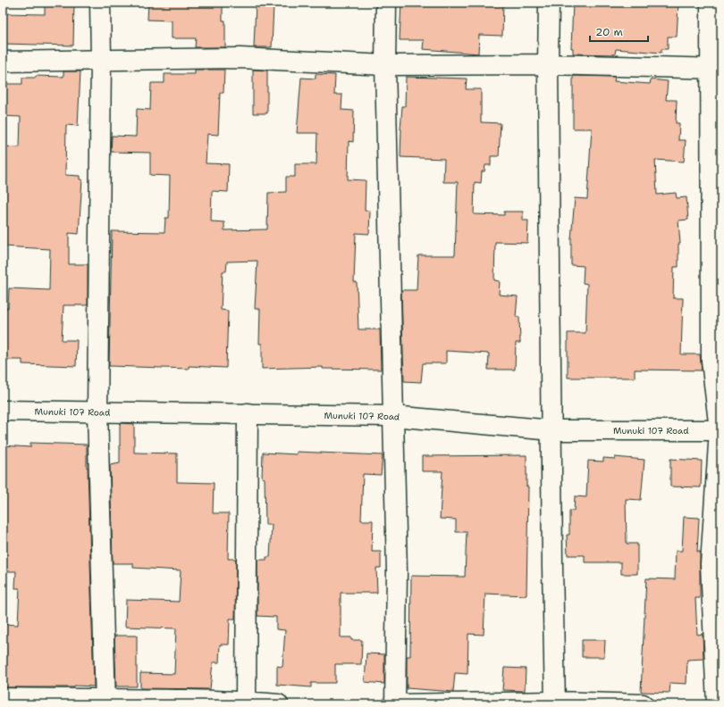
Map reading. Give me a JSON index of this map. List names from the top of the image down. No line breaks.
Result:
{"streets":{"street":["Munuki 107 Road"]},"scale_bar":"20 m"}
